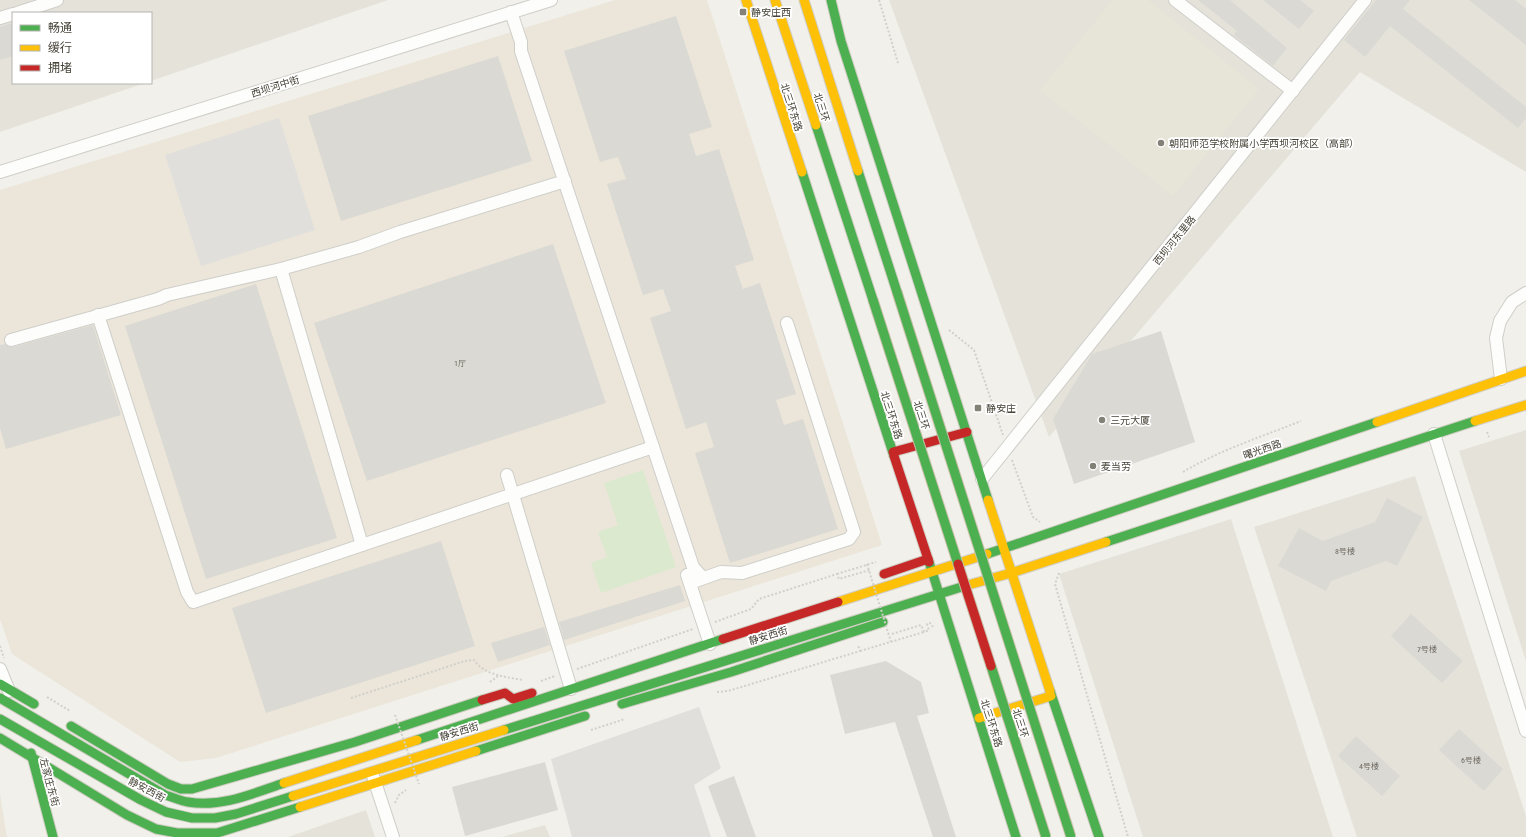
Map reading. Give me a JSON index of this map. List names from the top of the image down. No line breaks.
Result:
{"streets":{"main road":["北三环东路","北三环","曙光西路","静安西街","左家庄东街"],"street":["西坝河中街","西坝河东里路"]},"crossings":[["北三环东路","曙光西路"],["北三环东路","静安西街"],["曙光西路","静安西街"],["静安西街","左家庄东街"]],"places":{"transit":["静安庄西","静安庄"],"other":["朝阳师范学校附属小学西坝河校区（高部）","三元大厦","麦当劳"]},"house_numbers":["1厅","8号楼","7号楼","6号楼","4号楼"],"legend":["畅通","缓行","拥堵"]}
